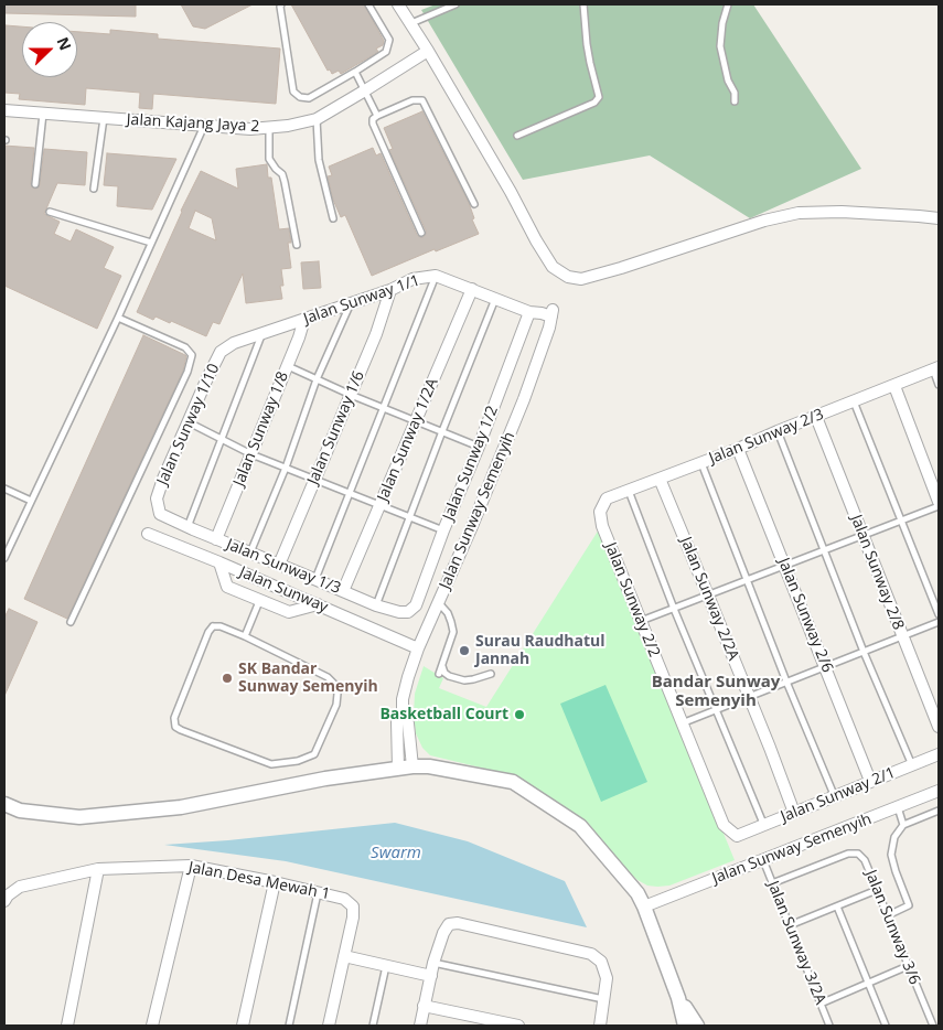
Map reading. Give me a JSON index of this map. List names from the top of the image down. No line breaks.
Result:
{"streets":{"street":["Jalan Kajang Jaya 2","Jalan Sunway 1/1","Jalan Sunway 1/10","Jalan Sunway 1/6","Jalan Sunway 1/8","Jalan Sunway 2/3","Jalan Sunway 1/2A","Jalan Sunway 1/2","Jalan Sunway Semenyih","Jalan Sunway 1/3","Jalan Sunway 2/8","Jalan Sunway","Jalan Sunway 2/2A","Jalan Sunway 2/2","Jalan Sunway 2/6","Jalan Sunway 2/1","Jalan Desa Mewah 1"],"lane":["Jalan Sunway 3/6","Jalan Sunway 3/2A"]},"crossings":[["Jalan Sunway 1/1","Jalan Sunway 1/10"],["Jalan Sunway 1/1","Jalan Sunway 1/6"],["Jalan Sunway 1/1","Jalan Sunway 1/8"],["Jalan Sunway 1/1","Jalan Sunway 1/2A"],["Jalan Sunway 1/1","Jalan Sunway 1/2"],["Jalan Sunway 1/1","Jalan Sunway Semenyih"],["Jalan Sunway 1/10","Jalan Sunway 1/3"],["Jalan Sunway 1/6","Jalan Sunway 1/3"],["Jalan Sunway 1/8","Jalan Sunway 1/3"],["Jalan Sunway 2/3","Jalan Sunway 2/8"],["Jalan Sunway 2/3","Jalan Sunway 2/2A"],["Jalan Sunway 2/3","Jalan Sunway 2/2"],["Jalan Sunway 2/3","Jalan Sunway 2/6"],["Jalan Sunway 1/2A","Jalan Sunway 1/3"],["Jalan Sunway 1/2","Jalan Sunway 1/3"],["Jalan Sunway Semenyih","Jalan Sunway"],["Jalan Sunway Semenyih","Jalan Sunway 3/2A"],["Jalan Sunway 2/2A","Jalan Sunway 2/1"],["Jalan Sunway 2/2","Jalan Sunway 2/1"],["Jalan Sunway 2/6","Jalan Sunway 2/1"],["Jalan Sunway 3/6","Jalan Sunway 3/2A"]],"districts":["Bandar Sunway Semenyih"],"water":["Swarm"],"places":["Surau Raudhatul Jannah","SK Bandar Sunway Semenyih","Basketball Court"],"north":"right"}
